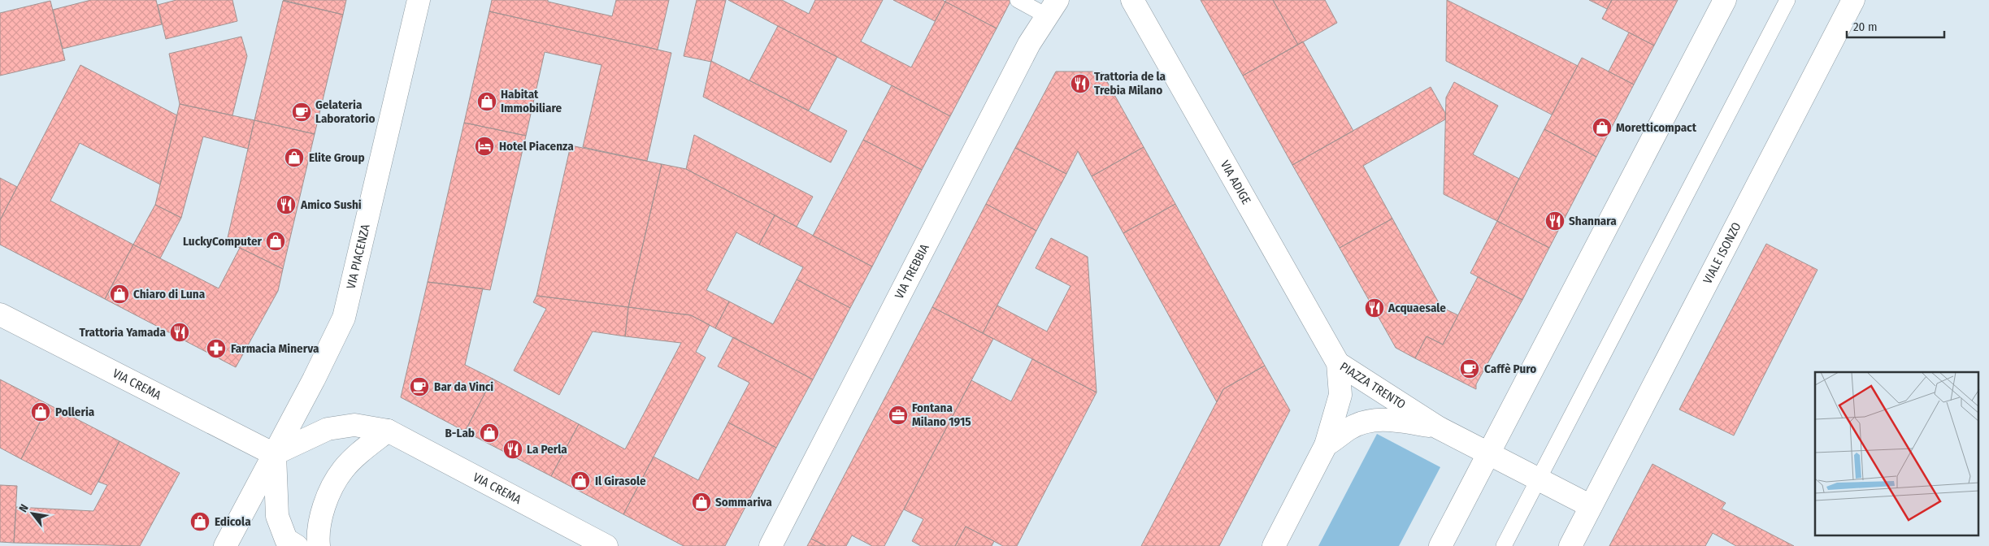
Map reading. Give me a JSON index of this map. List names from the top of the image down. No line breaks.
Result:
{"streets":{"street":["VIA ADIGE","VIALE ISONZO","VIA PIACENZA","VIA TREBBIA","VIA CREMA","PIAZZA TRENTO"]},"crossings":[["VIA ADIGE","PIAZZA TRENTO"],["VIALE ISONZO","PIAZZA TRENTO"],["VIA PIACENZA","VIA CREMA"]],"places":{"restaurant":["Trattoria de la Trebia Milano","Amico Sushi","Shannara","Acquaesale","Trattoria Yamada","La Perla"],"shop":["Habitat Immobiliare","Moretticompact","Elite Group","LuckyComputer","Chiaro di Luna","Polleria","B-Lab","Il Girasole","Sommariva","Edicola"],"cafe":["Gelateria Laboratorio","Caffè Puro","Bar da Vinci"],"hotel":["Hotel Piacenza"],"pharmacy":["Farmacia Minerva"],"office":["Fontana Milano 1915"]},"scale_bar":"20 m","north":"top left"}
